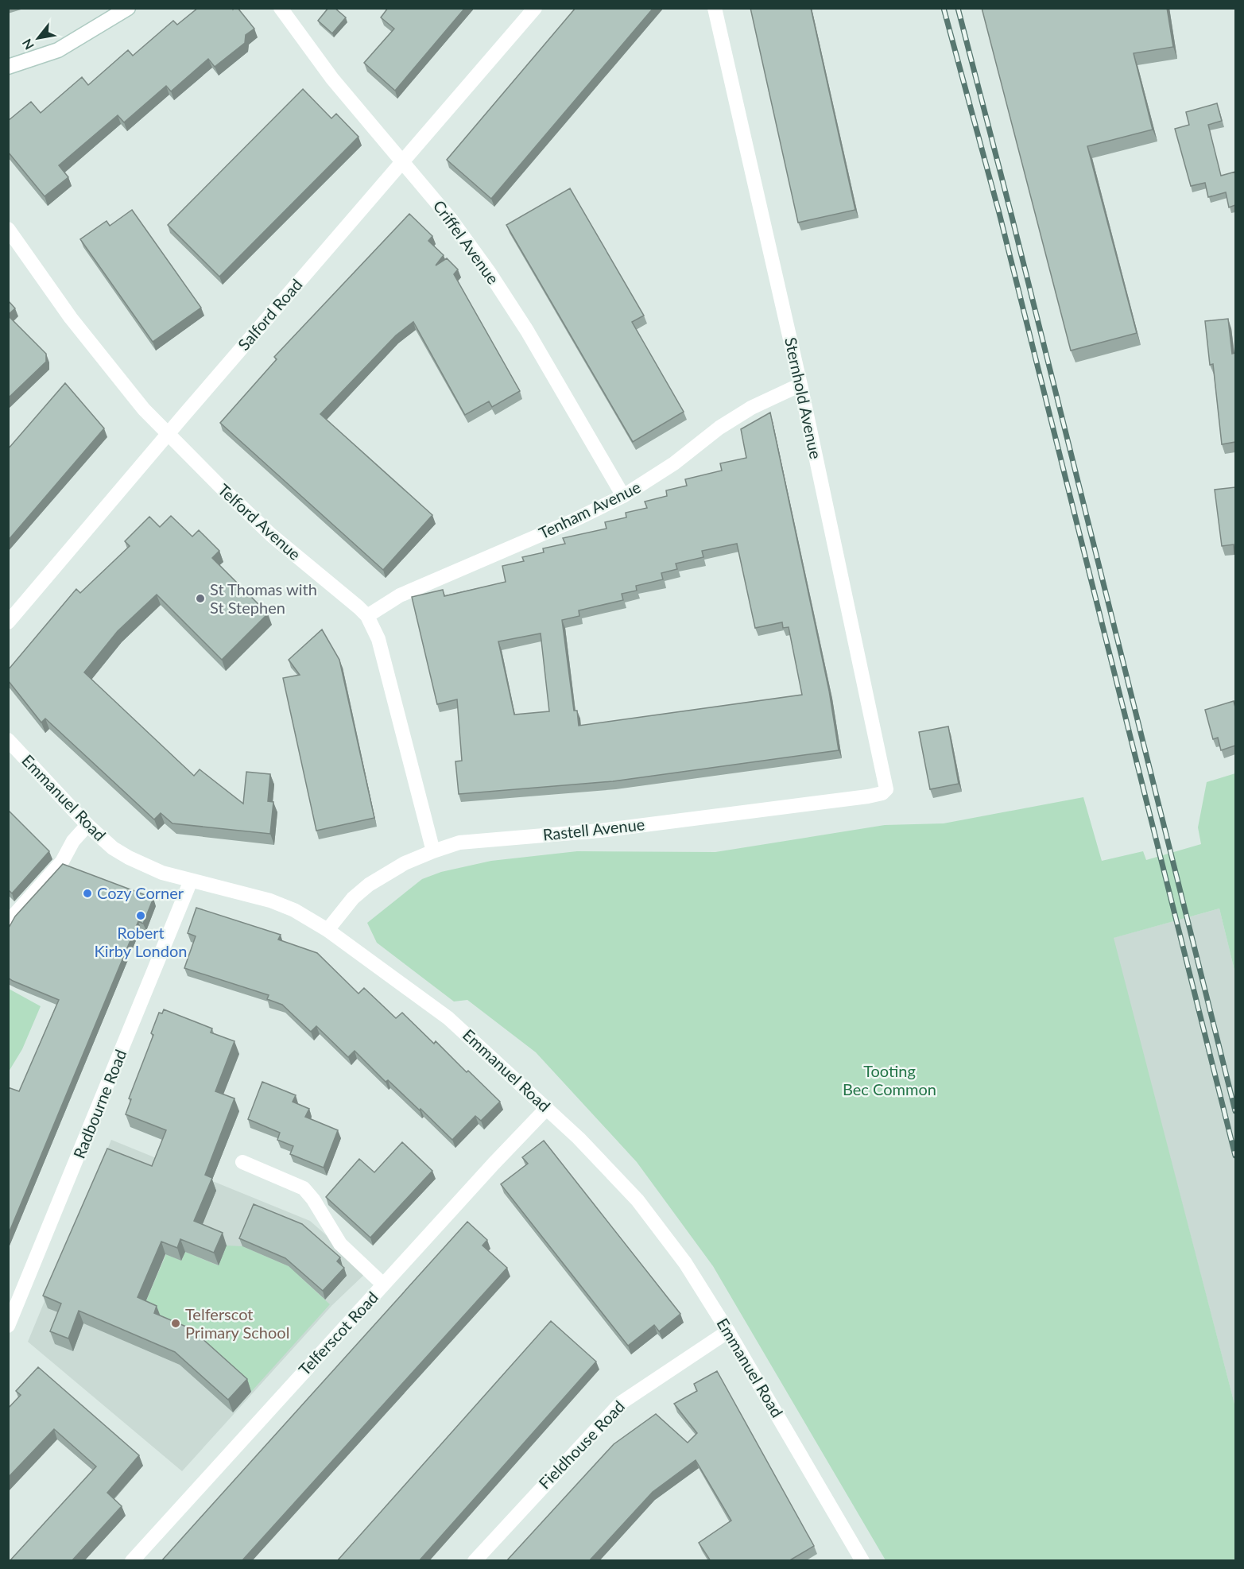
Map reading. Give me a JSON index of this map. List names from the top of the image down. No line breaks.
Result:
{"streets":{"street":["Criffel Avenue","Salford Road","Sternhold Avenue","Tenham Avenue","Telford Avenue","Emmanuel Road","Rastell Avenue","Radbourne Road","Telferscot Road","Fieldhouse Road"]},"crossings":[["Criffel Avenue","Salford Road"],["Criffel Avenue","Tenham Avenue"],["Salford Road","Telford Avenue"],["Sternhold Avenue","Tenham Avenue"],["Sternhold Avenue","Rastell Avenue"],["Tenham Avenue","Telford Avenue"],["Telford Avenue","Rastell Avenue"],["Emmanuel Road","Rastell Avenue"],["Emmanuel Road","Radbourne Road"],["Emmanuel Road","Telferscot Road"],["Emmanuel Road","Fieldhouse Road"]],"parks":["Tooting Bec Common"],"places":["St Thomas with St Stephen","Cozy Corner","Robert Kirby London","Telferscot Primary School"],"north":"bottom left"}
